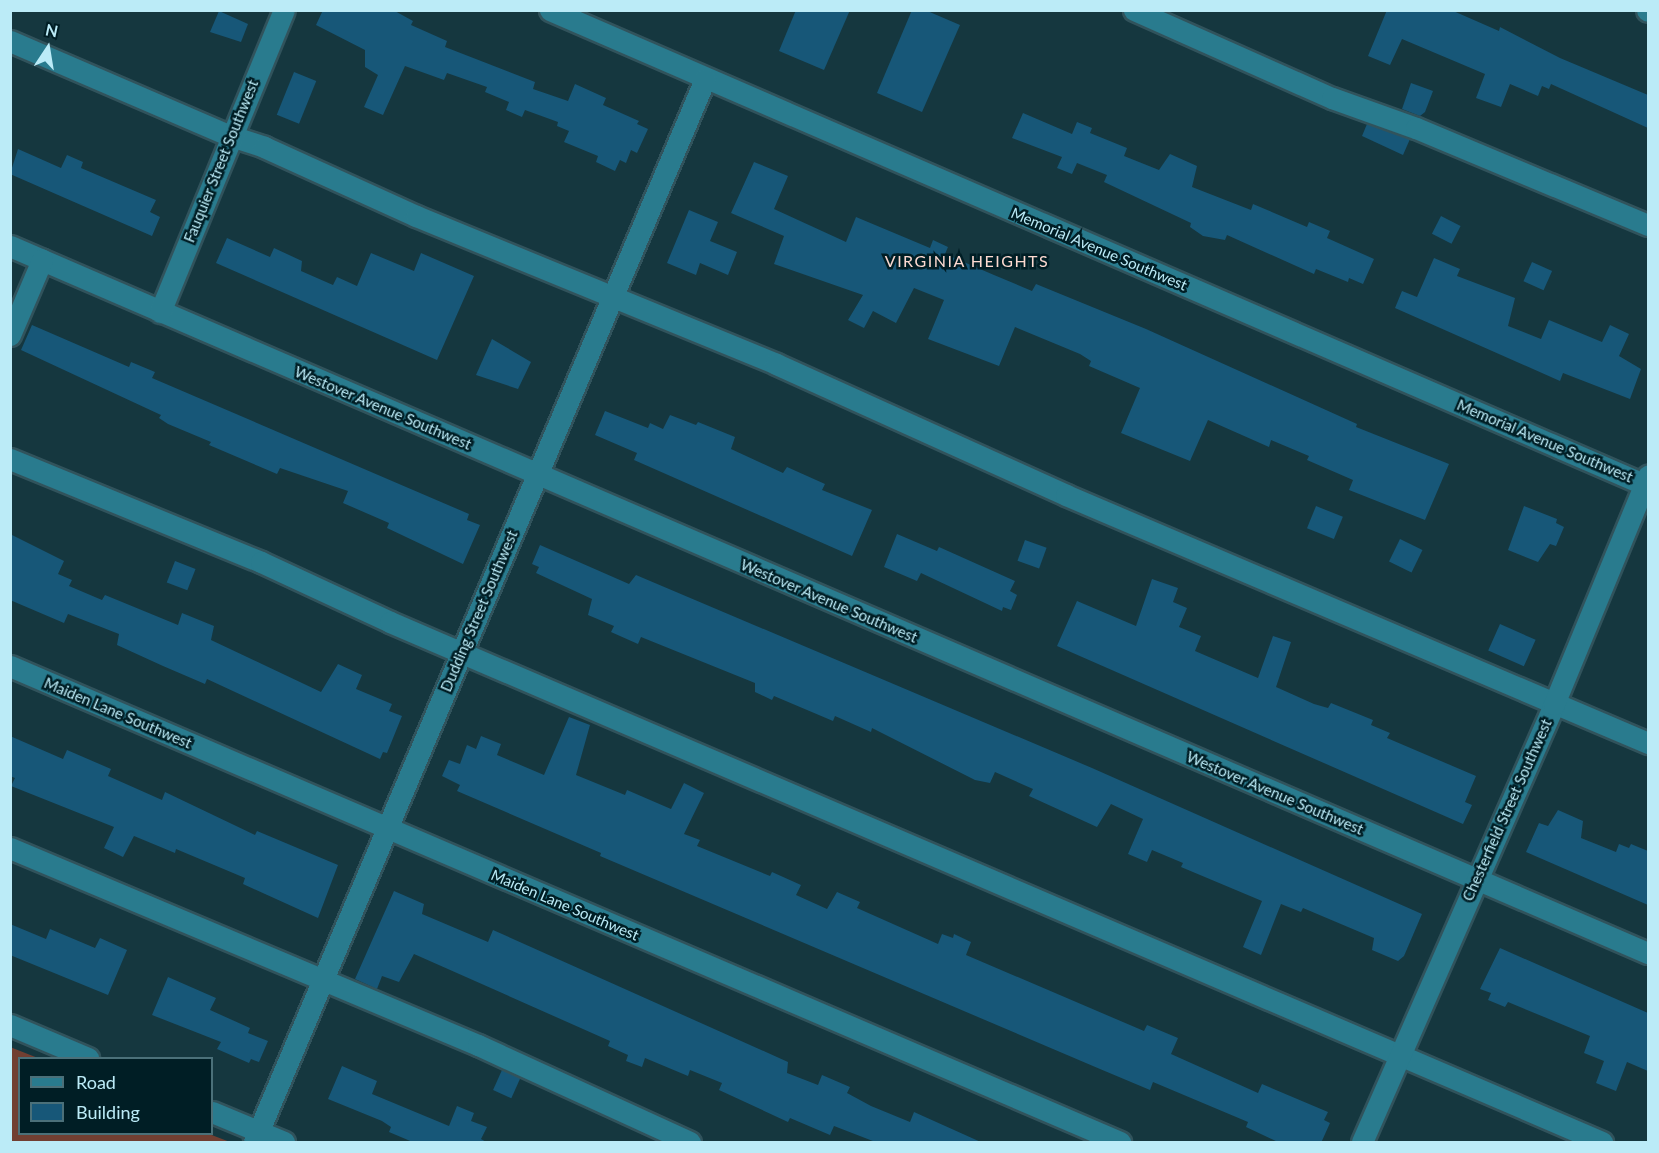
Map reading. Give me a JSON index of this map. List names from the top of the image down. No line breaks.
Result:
{"streets":{"street":["Fauquier Street Southwest","Memorial Avenue Southwest","Westover Avenue Southwest","Dudding Street Southwest","Maiden Lane Southwest","Chesterfield Street Southwest"]},"crossings":[["Fauquier Street Southwest","Westover Avenue Southwest"],["Memorial Avenue Southwest","Dudding Street Southwest"],["Memorial Avenue Southwest","Chesterfield Street Southwest"],["Westover Avenue Southwest","Dudding Street Southwest"],["Westover Avenue Southwest","Chesterfield Street Southwest"],["Dudding Street Southwest","Maiden Lane Southwest"]],"districts":["VIRGINIA HEIGHTS"],"legend":["Road","Building"],"north":"top"}
